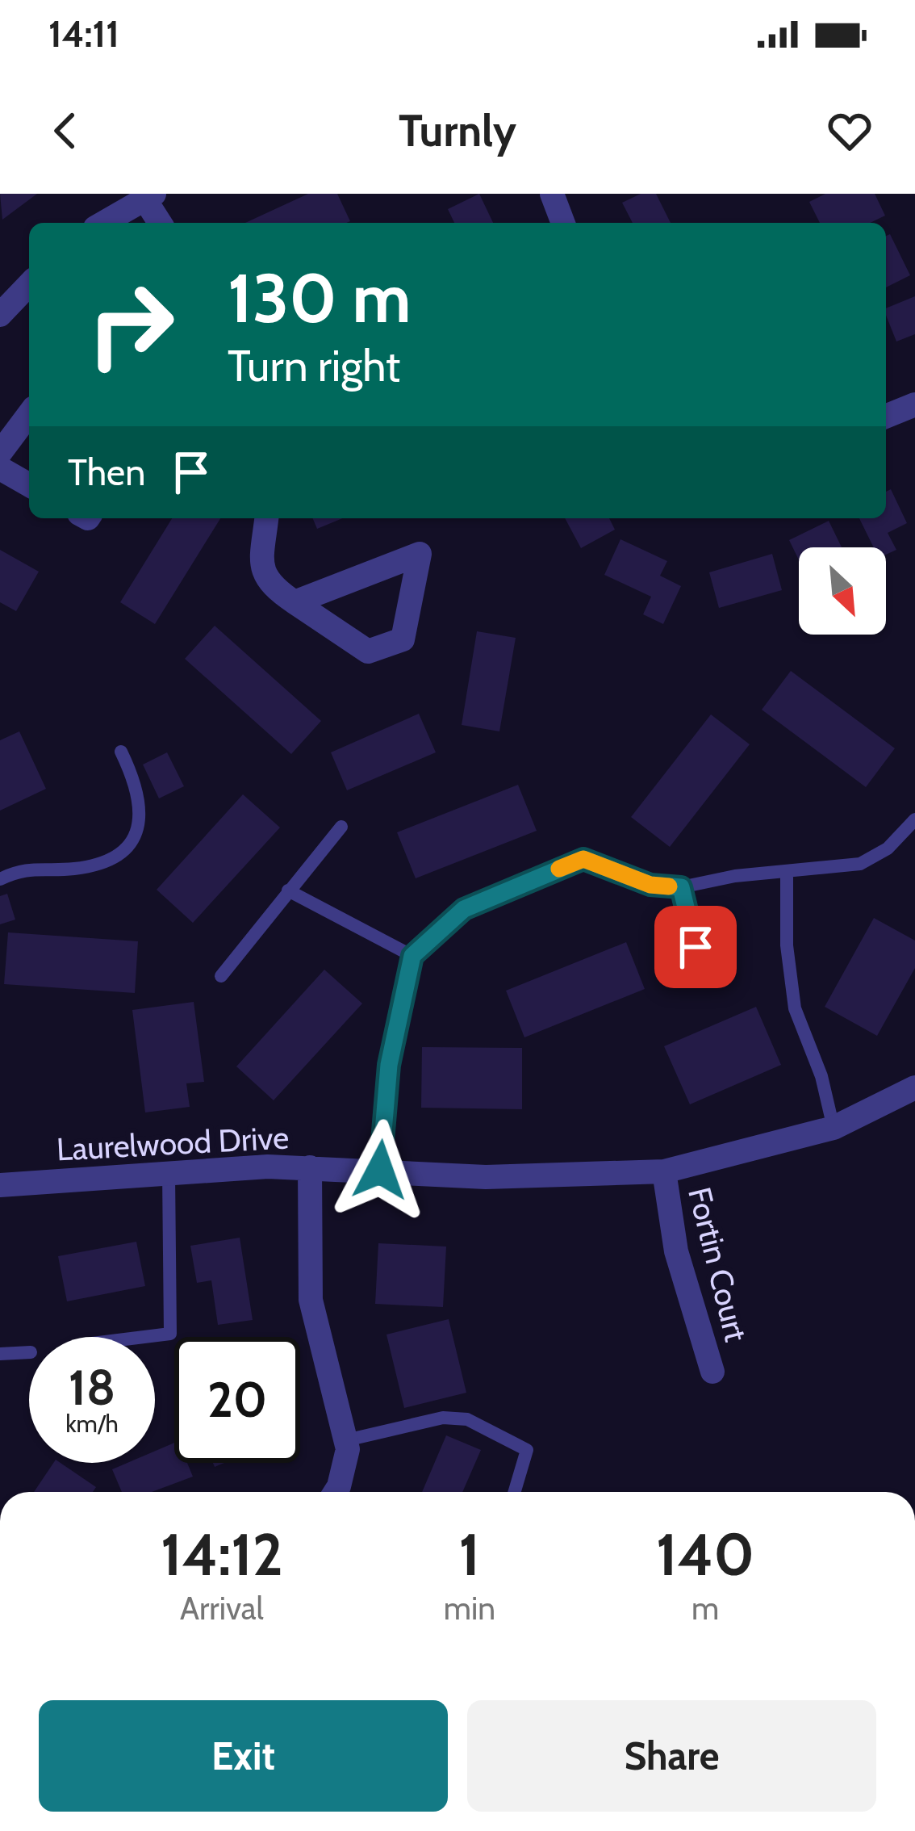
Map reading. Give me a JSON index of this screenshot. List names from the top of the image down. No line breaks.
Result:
{"streets":{"street":["Laurelwood Drive","Fortin Court"]},"crossings":[["Laurelwood Drive","Fortin Court"]],"north":"bottom right","page":{"status":"14:11","header":"Turnly","turn":["130 m","Turn right"],"then":"Then","speed":"18 km/h","limit":"20","eta":["14:12","Arrival","1","min","140","m"],"buttons":["Exit","Share"]}}
